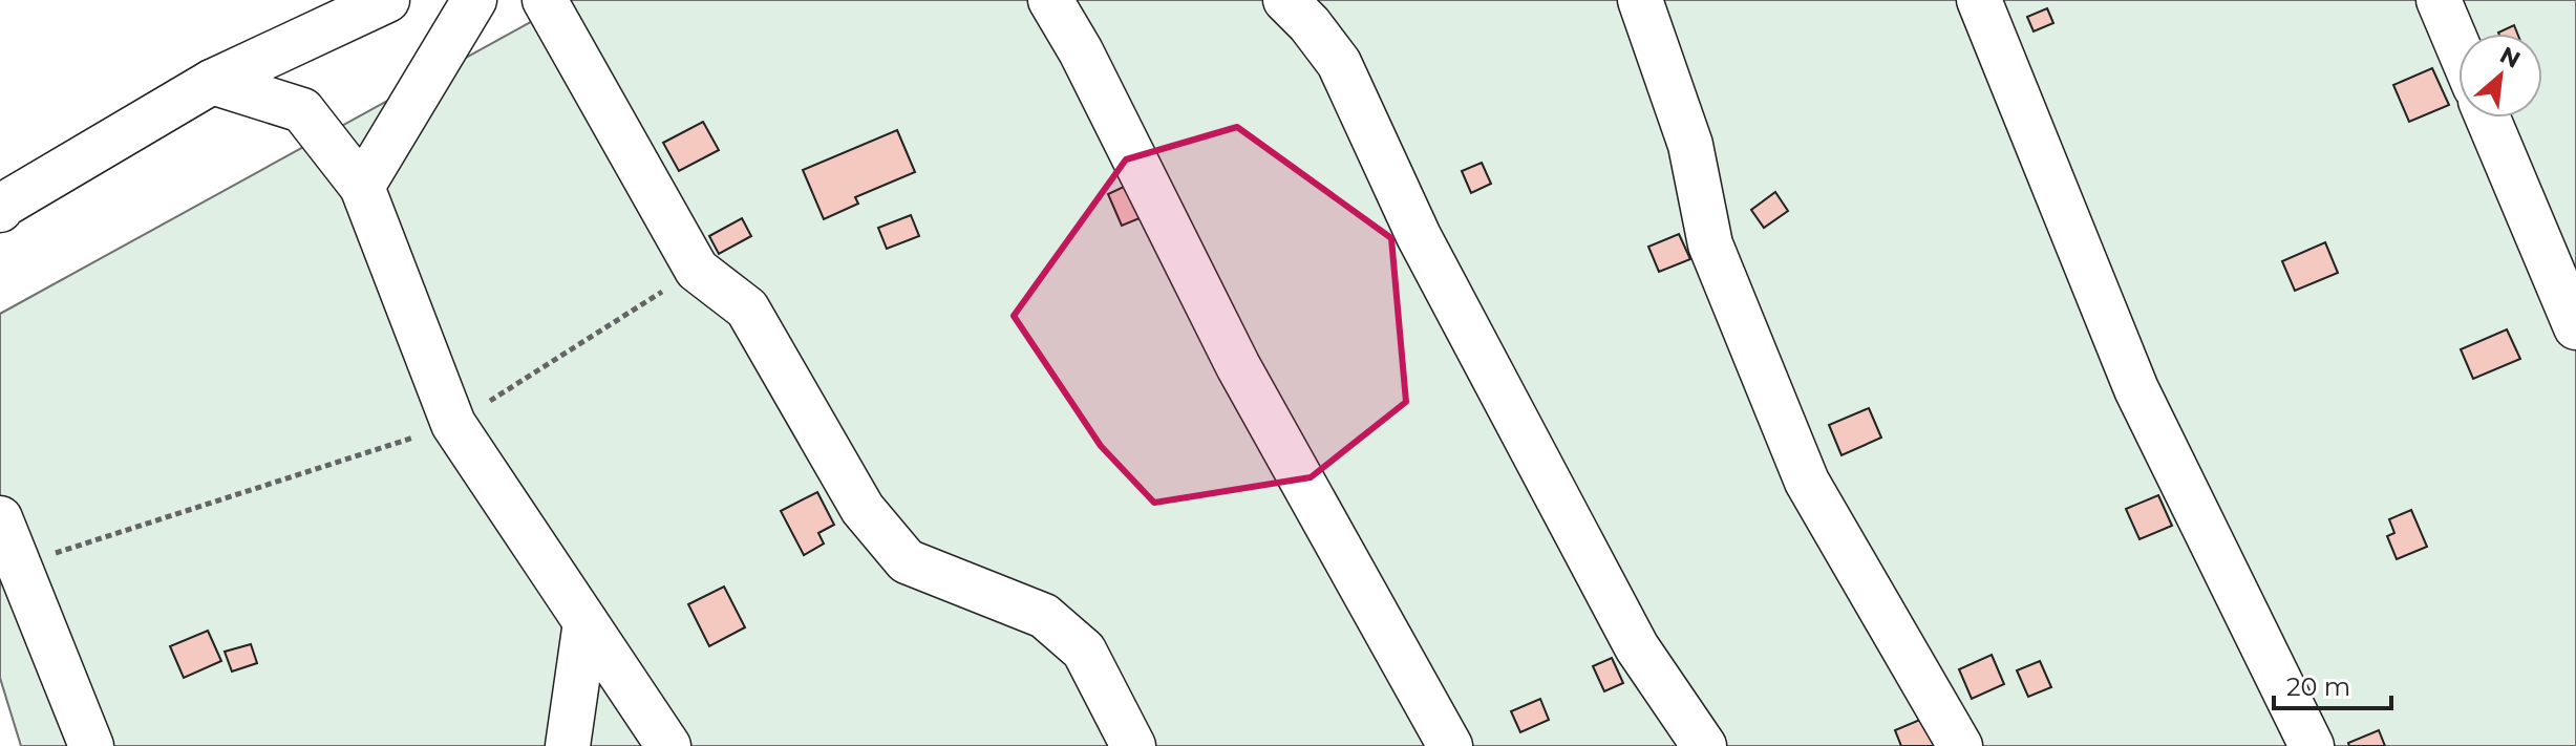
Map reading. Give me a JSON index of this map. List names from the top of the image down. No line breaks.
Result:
{"scale_bar":"20 m","north":"top right"}
